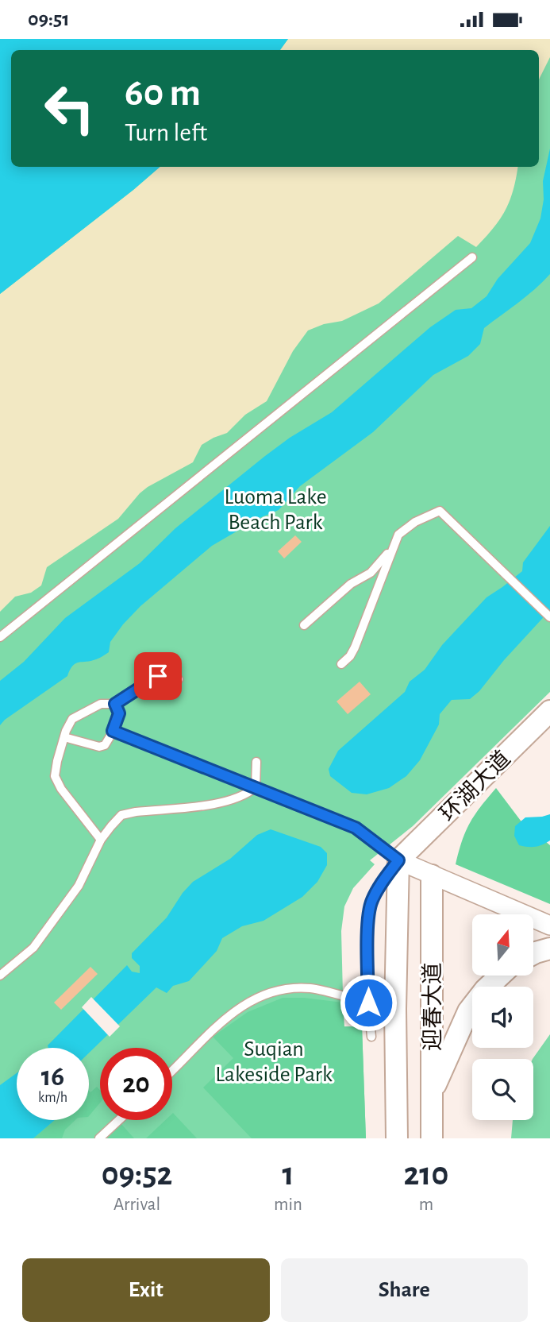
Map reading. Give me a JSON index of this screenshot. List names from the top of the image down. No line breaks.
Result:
{"streets":{"main road":["环湖大道","迎春大道"]},"crossings":[["环湖大道","迎春大道"]],"parks":["Luoma Lake Beach Park","Suqian Lakeside Park"],"north":"top","page":{"status":"09:51","turn":["60 m","Turn left"],"speed":"16 km/h","limit":"20","eta":["09:52","Arrival","1","min","210","m"],"buttons":["Exit","Share"]}}
